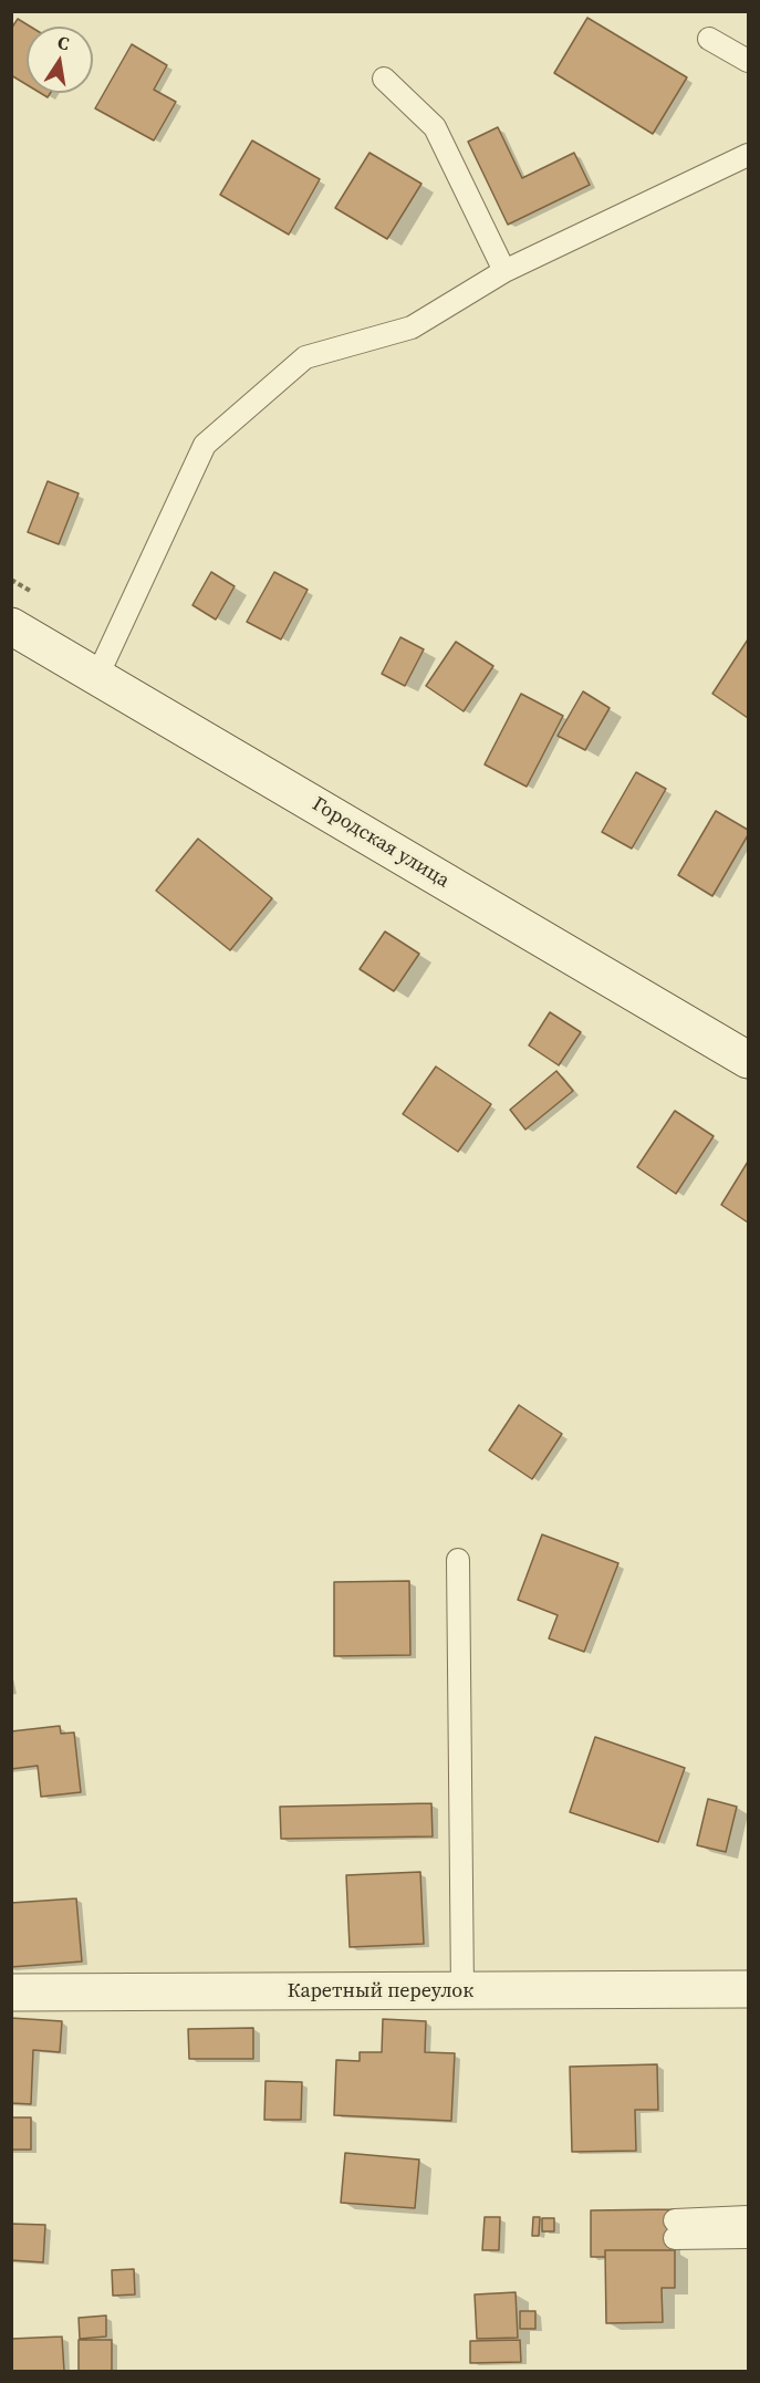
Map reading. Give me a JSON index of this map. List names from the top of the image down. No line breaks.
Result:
{"streets":{"street":["Городская улица","Каретный переулок"]},"north":"top"}
